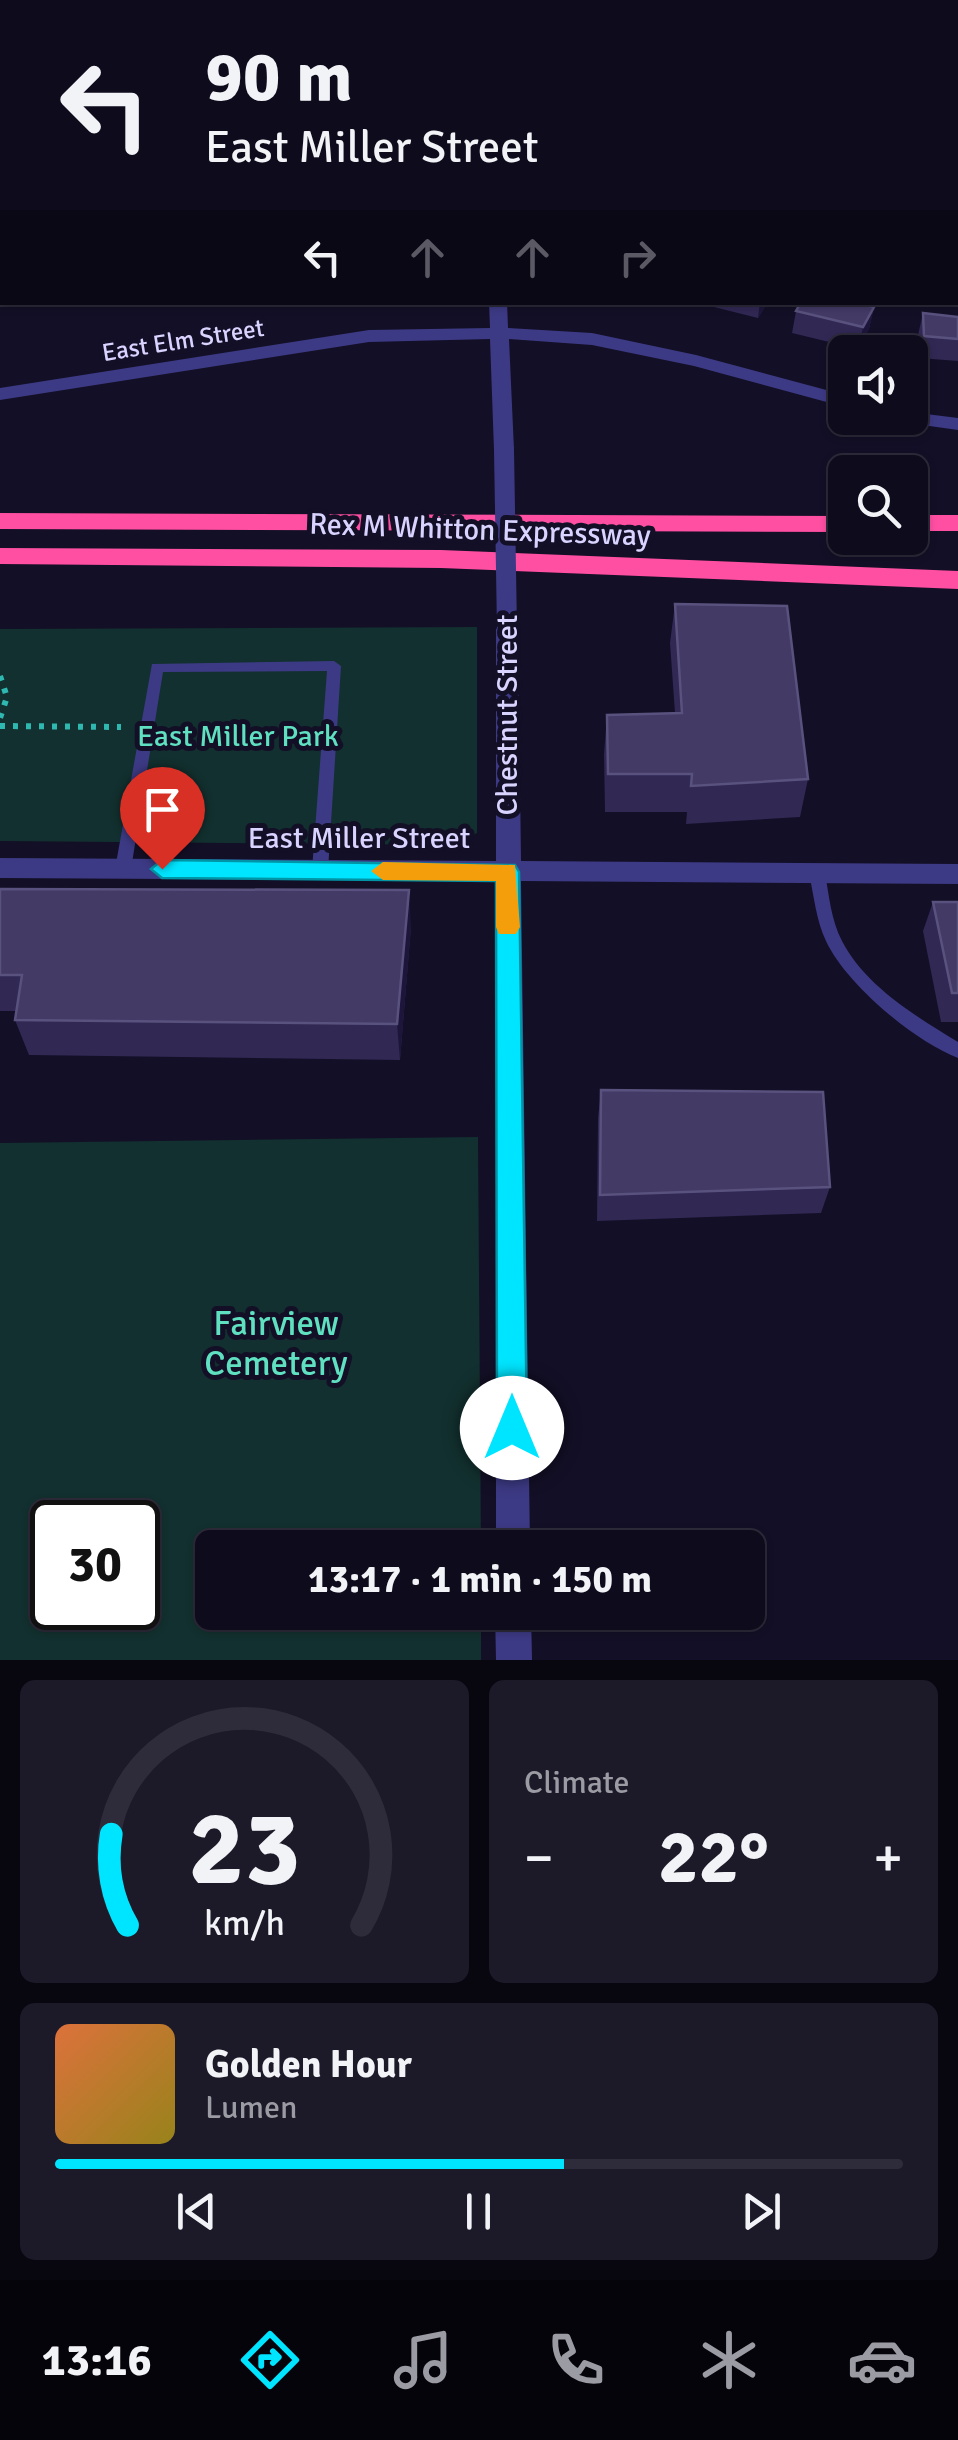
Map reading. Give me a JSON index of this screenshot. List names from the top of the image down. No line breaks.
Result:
{"streets":{"highway":["Rex M Whitton Expressway"],"street":["East Elm Street","Chestnut Street","East Miller Street"]},"crossings":[["East Elm Street","Chestnut Street"],["Chestnut Street","East Miller Street"]],"parks":["East Miller Park","Fairview Cemetery"],"page":{"turn":["90 m","East Miller Street"],"limit":"30","trip":"13:17 · 1 min · 150 m","tile":"Climate","heat":["−","22°","+"],"song":["Golden Hour","Lumen"],"tabs":"13:16","gauge":["23","km/h"]}}
